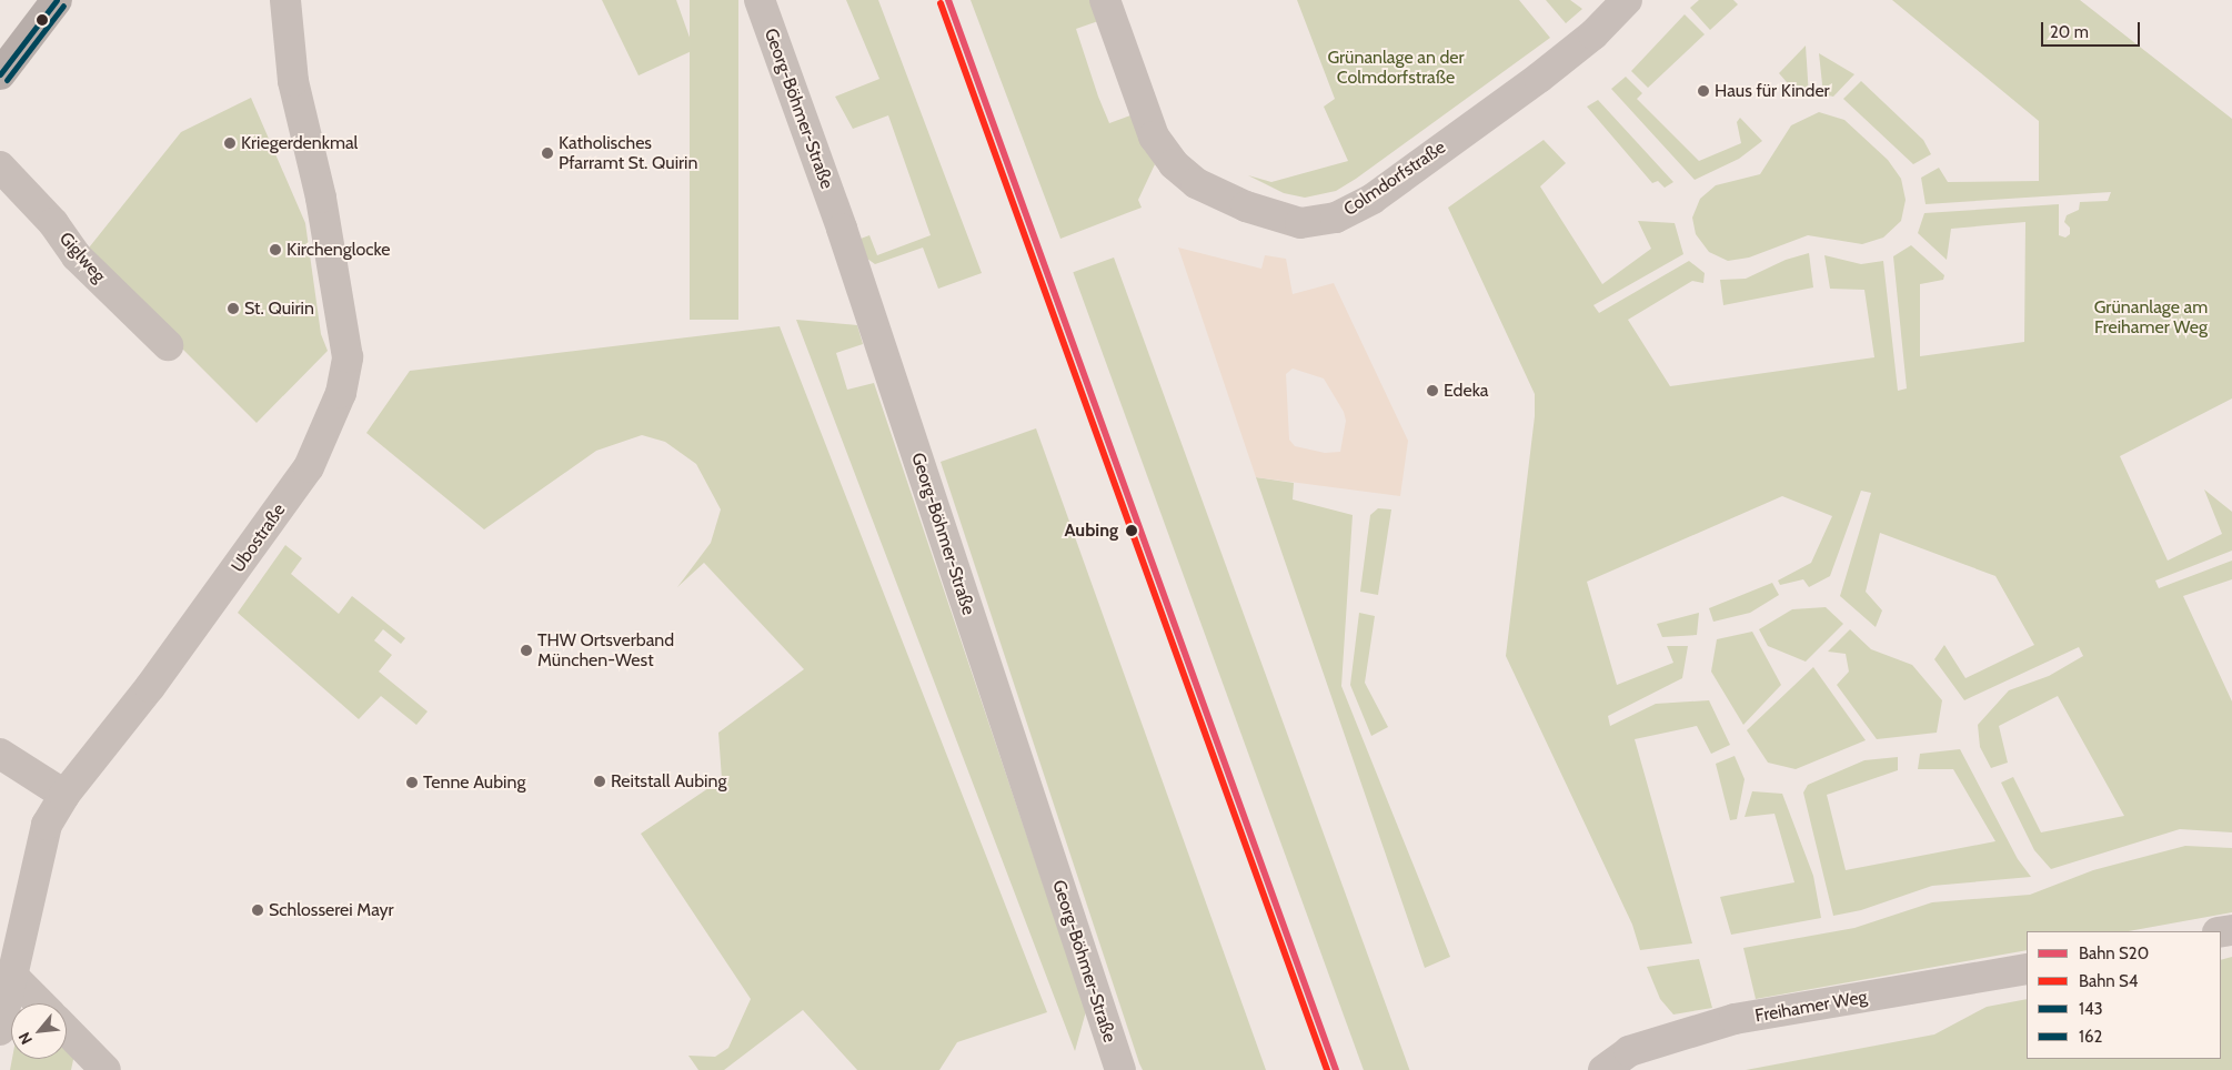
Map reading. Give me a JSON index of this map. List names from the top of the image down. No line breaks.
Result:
{"streets":{"street":["Georg-Böhmer-Straße","Colmdorfstraße","Giglweg","Ubostraße","Freihamer Weg"]},"parks":["Grünanlage an der Colmdorfstraße","Grünanlage am Freihamer Weg"],"places":["Haus für Kinder","Kriegerdenkmal","Katholisches Pfarramt St. Quirin","Kirchenglocke","St. Quirin","Edeka","Aubing","THW Ortsverband München-West","Reitstall Aubing","Tenne Aubing","Schlosserei Mayr"],"lines":["rail line S20","transit line 143","rail line S4","transit line 162"],"legend":["Bahn S20","Bahn S4","143","162"],"scale_bar":"20 m","north":"bottom left"}
